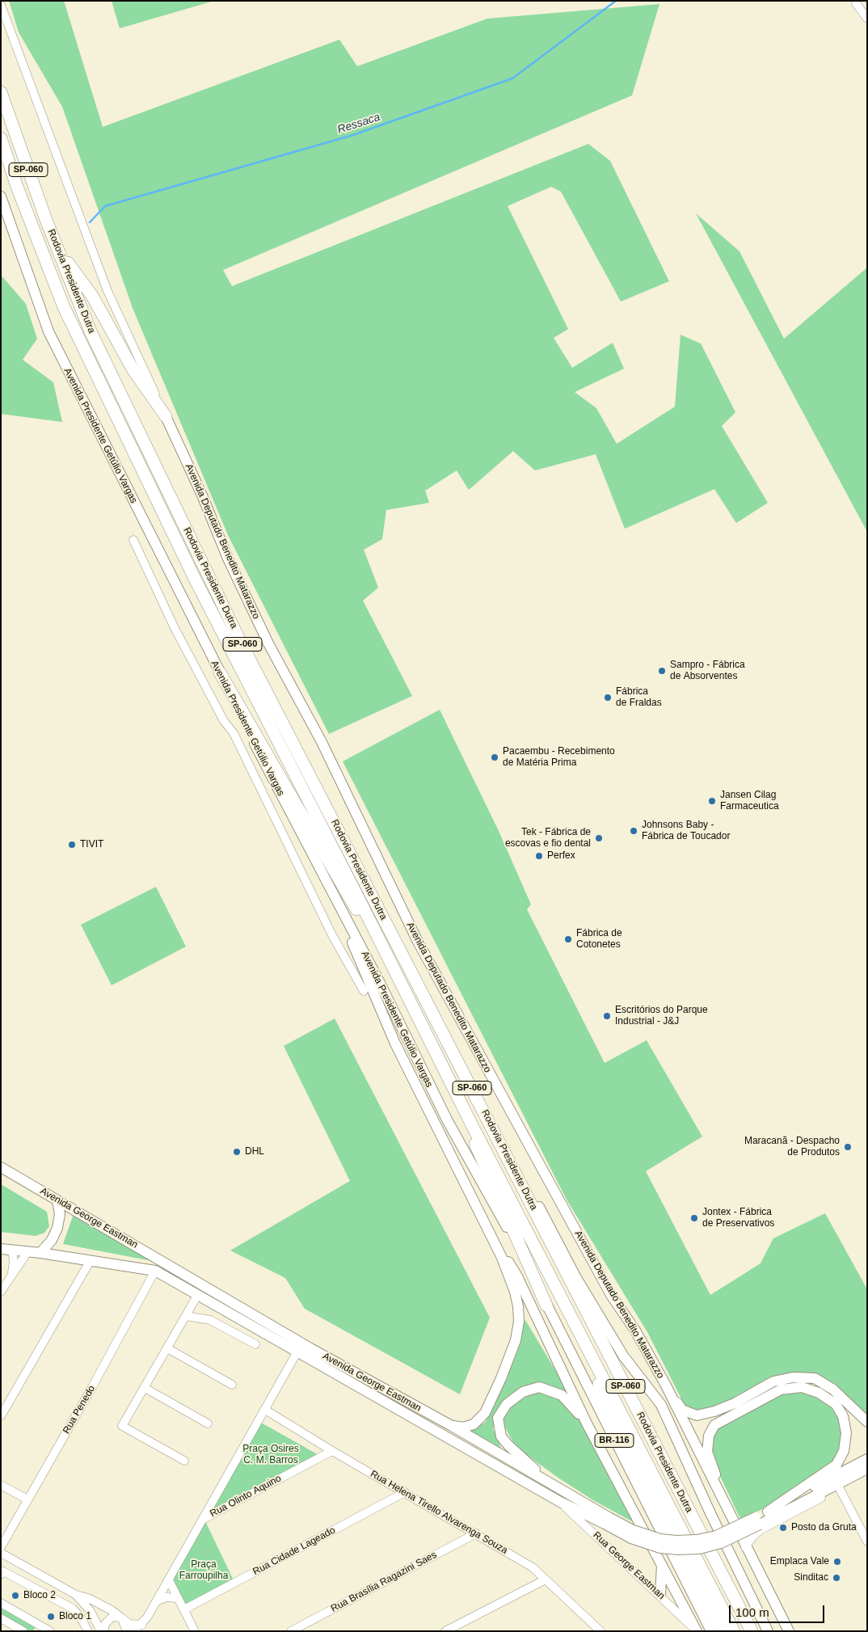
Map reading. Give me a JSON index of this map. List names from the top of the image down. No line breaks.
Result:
{"streets":{"highway":["SP-060","Rodovia Presidente Dutra"],"main road":["Avenida Presidente Getúlio Vargas","Avenida Deputado Benedito Matarazzo","Avenida George Eastman","BR-116"],"street":["Rua Penedo","Rua Olinto Aquino","Rua Helena Tirello Alvarenga Souza","Rua Cidade Lageado","Rua George Eastman","Rua Brasília Ragazini Saes"]},"crossings":[["Avenida Presidente Getúlio Vargas","BR-116"],["Avenida George Eastman","Rua Penedo"],["Avenida George Eastman","Rua George Eastman"],["Rua Olinto Aquino","Rua Helena Tirello Alvarenga Souza"],["Rua Helena Tirello Alvarenga Souza","Rua Cidade Lageado"],["Rua Helena Tirello Alvarenga Souza","Rua Brasília Ragazini Saes"]],"water":["Ressaca"],"parks":["Praça Osires C. M. Barros","Praça Farroupilha"],"places":["Sampro - Fábrica de Absorventes","Fábrica de Fraldas","Pacaembu - Recebimento de Matéria Prima","Jansen Cilag Farmaceutica","Johnsons Baby - Fábrica de Toucador","Tek - Fábrica de escovas e fio dental","TIVIT","Perfex","Fábrica de Cotonetes","Escritórios do Parque Industrial - J&J","Maracanã - Despacho de Produtos","DHL","Jontex - Fábrica de Preservativos","Posto da Gruta","Emplaca Vale","Sinditac","Bloco 2","Bloco 1"],"scale_bar":"100 m"}
